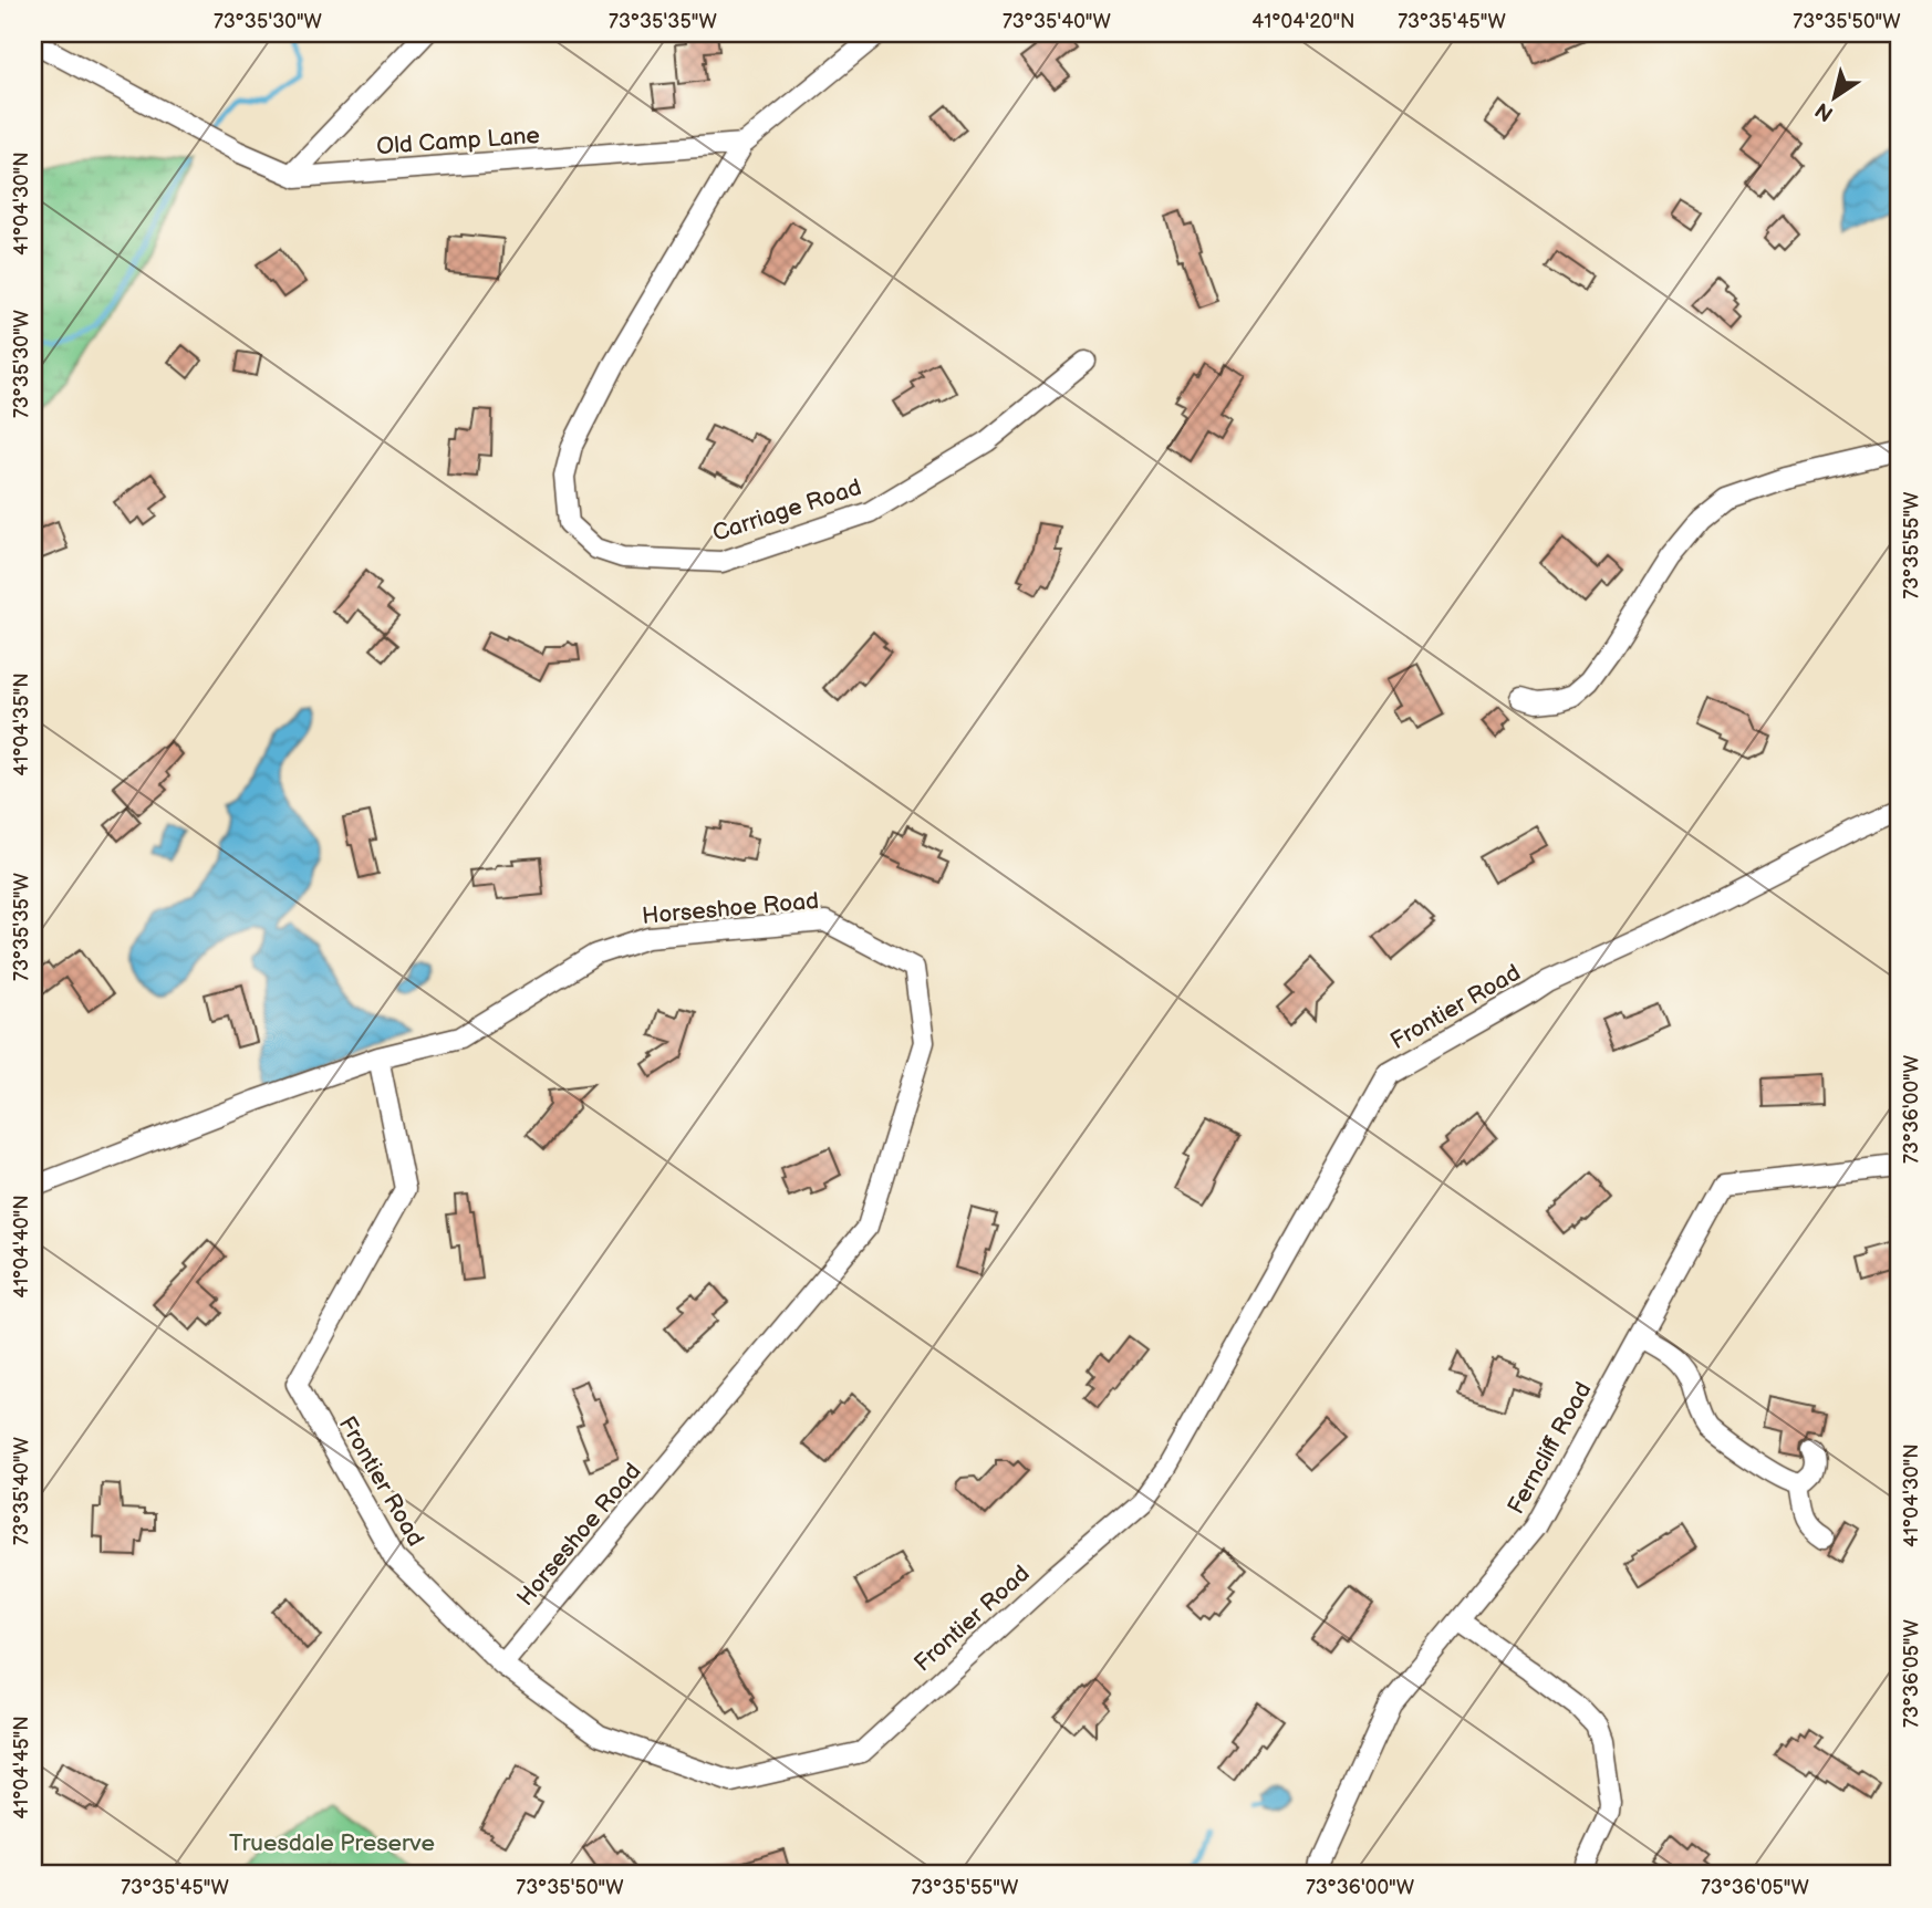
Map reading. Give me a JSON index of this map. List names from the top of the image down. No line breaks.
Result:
{"streets":{"street":["Old Camp Lane","Carriage Road","Horseshoe Road","Frontier Road","Ferncliff Road"]},"crossings":[["Old Camp Lane","Carriage Road"],["Horseshoe Road","Frontier Road"]],"parks":["Truesdale Preserve"],"north":"bottom left","coordinates":["73°35'30\"W","73°35'35\"W","73°35'40\"W","41°04'20\"N","73°35'45\"W","73°35'50\"W","41°04'30\"N","73°35'55\"W","41°04'35\"N","73°36'00\"W","41°04'40\"N","73°36'05\"W","41°04'45\"N"]}
